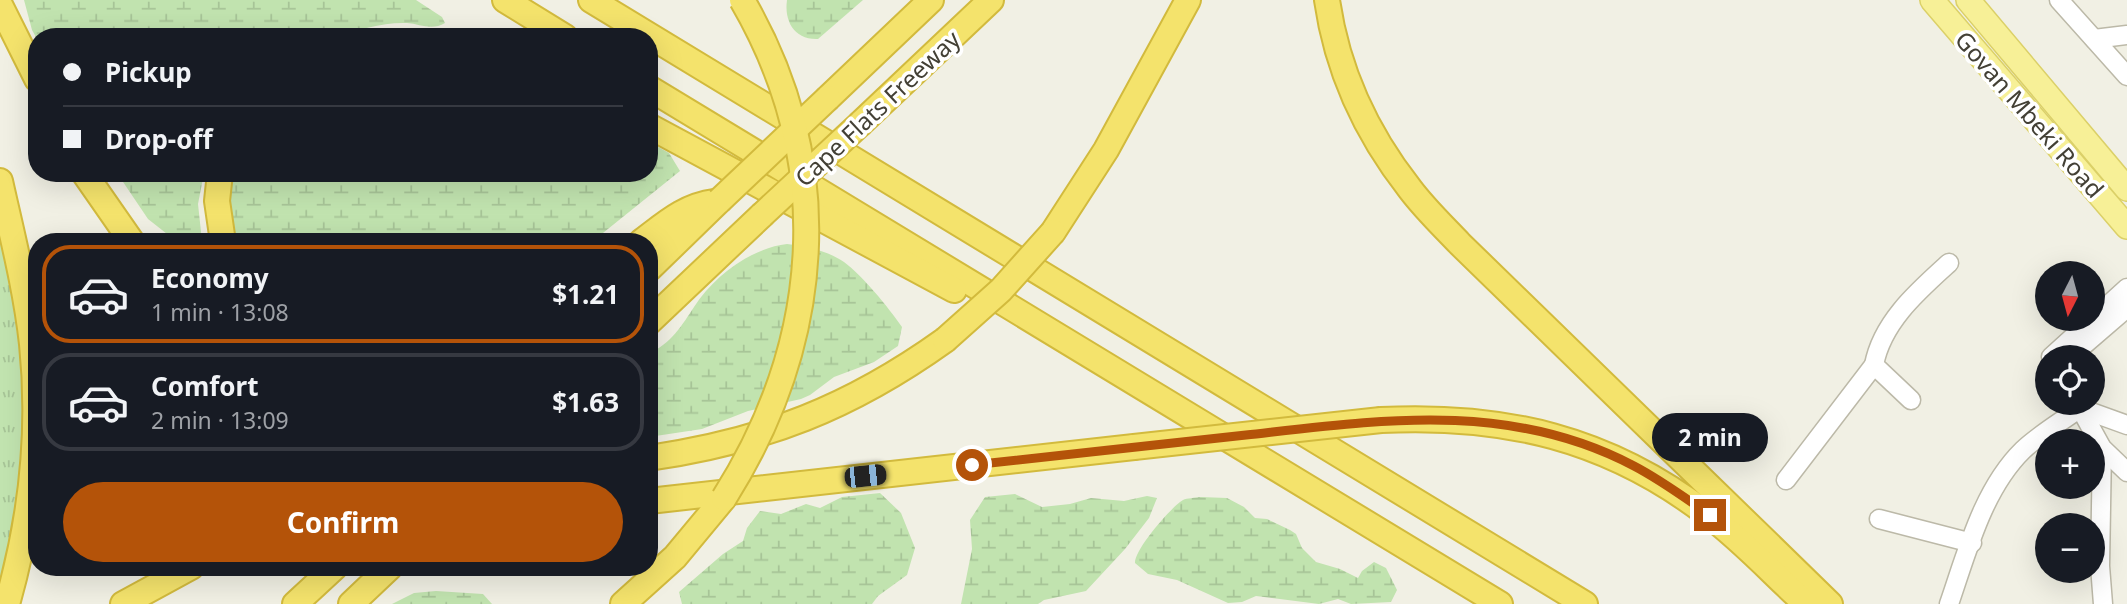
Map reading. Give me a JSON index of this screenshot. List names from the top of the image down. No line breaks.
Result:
{"streets":{"highway":["Cape Flats Freeway"],"main road":["Govan Mbeki Road"]},"north":"bottom","page":{"banner":["Pickup","Drop-off"],"list":[{"name":"Economy","note":"1 min · 13:08","value":"$1.21"},{"name":"Comfort","note":"2 min · 13:09","value":"$1.63"}],"map_buttons":["+","−"],"bubble":"2 min","buttons":"Confirm"}}
